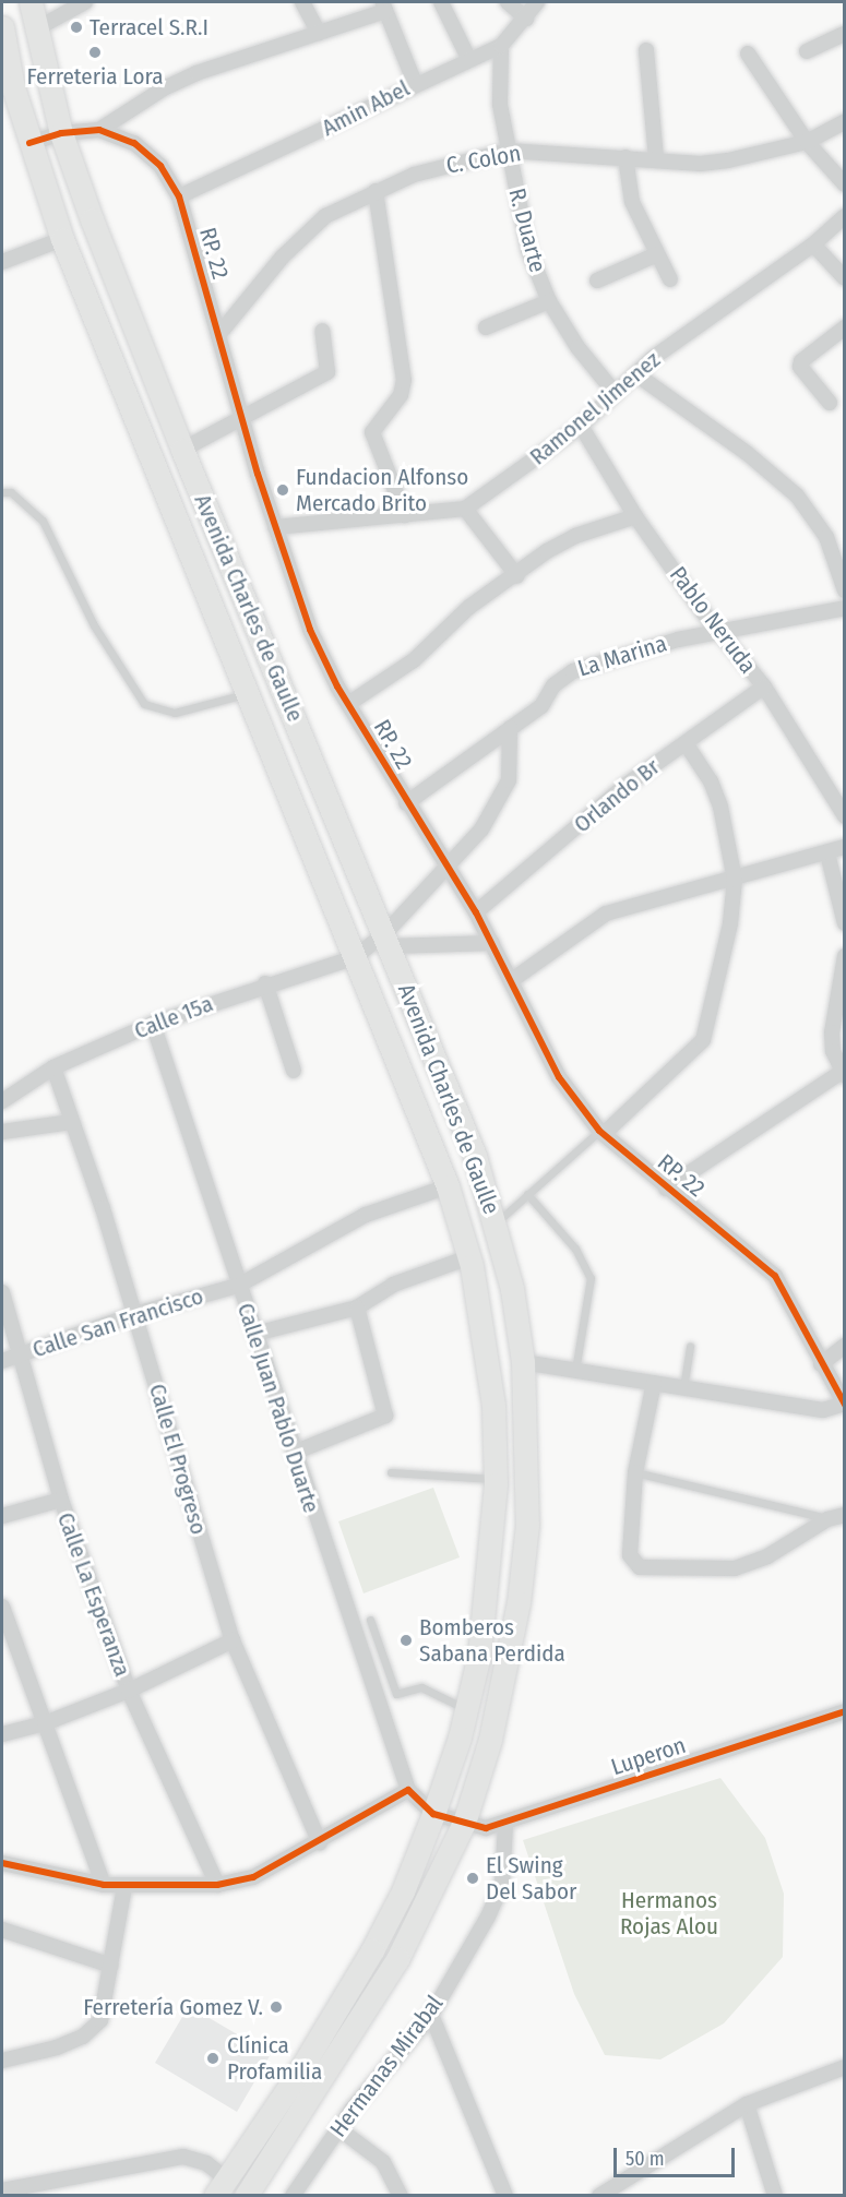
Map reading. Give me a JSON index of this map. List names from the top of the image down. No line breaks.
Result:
{"streets":{"main road":["Avenida Charles de Gaulle"],"street":["Amin Abel","C. Colon","R. Duarte","RP. 22","Ramonel Jimenez","Pablo Neruda","La Marina","Orlando Br","Calle 15a","Calle San Francisco","Calle Juan Pablo Duarte","Calle El Progreso","Calle La Esperanza","Luperon","Hermanas Mirabal"]},"crossings":[["Amin Abel","R. Duarte"],["Amin Abel","RP. 22"],["C. Colon","R. Duarte"],["C. Colon","RP. 22"],["R. Duarte","Ramonel Jimenez"],["RP. 22","Ramonel Jimenez"],["RP. 22","Avenida Charles de Gaulle"],["RP. 22","La Marina"],["RP. 22","Orlando Br"],["Ramonel Jimenez","Pablo Neruda"],["Avenida Charles de Gaulle","Calle 15a"],["Avenida Charles de Gaulle","Calle San Francisco"],["Avenida Charles de Gaulle","Luperon"],["Pablo Neruda","La Marina"],["Pablo Neruda","Orlando Br"],["Calle 15a","Calle Juan Pablo Duarte"],["Calle 15a","Calle El Progreso"],["Calle San Francisco","Calle Juan Pablo Duarte"],["Calle San Francisco","Calle El Progreso"],["Calle San Francisco","Calle La Esperanza"],["Luperon","Hermanas Mirabal"]],"parks":["Hermanos Rojas Alou"],"places":["Terracel S.R.I","Ferreteria Lora","Fundacion Alfonso Mercado Brito","Bomberos Sabana Perdida","El Swing Del Sabor","Ferretería Gomez V.","Clínica Profamilia"],"scale_bar":"50 m"}
